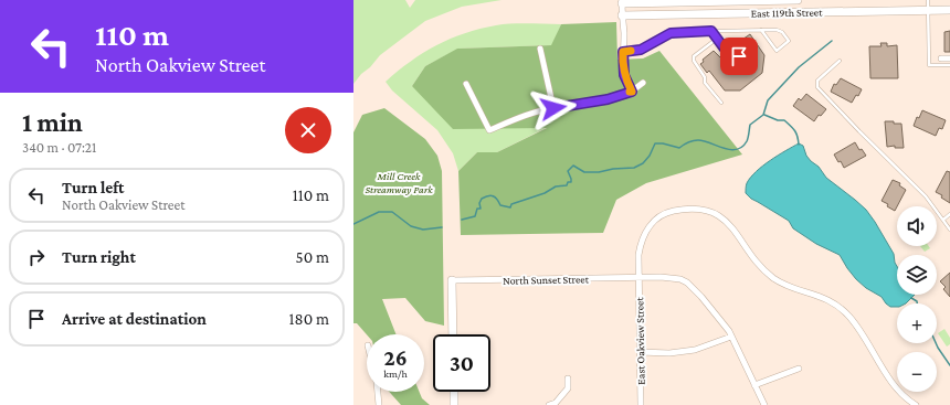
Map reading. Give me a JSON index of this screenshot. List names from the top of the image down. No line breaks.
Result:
{"streets":{"main road":["East 119th Street"],"street":["North Sunset Street","East Oakview Street"]},"crossings":[["North Sunset Street","East Oakview Street"]],"parks":["Mill Creek Streamway Park"],"page":{"turn":["110 m","North Oakview Street"],"heading":["1 min","340 m · 07:21"],"list":[{"name":"Turn left","note":"North Oakview Street","value":"110 m"},{"name":"Turn right","value":"50 m"},{"name":"Arrive at destination","value":"180 m"}],"map_buttons":["+","−"],"speed":"26 km/h","limit":"30"}}
